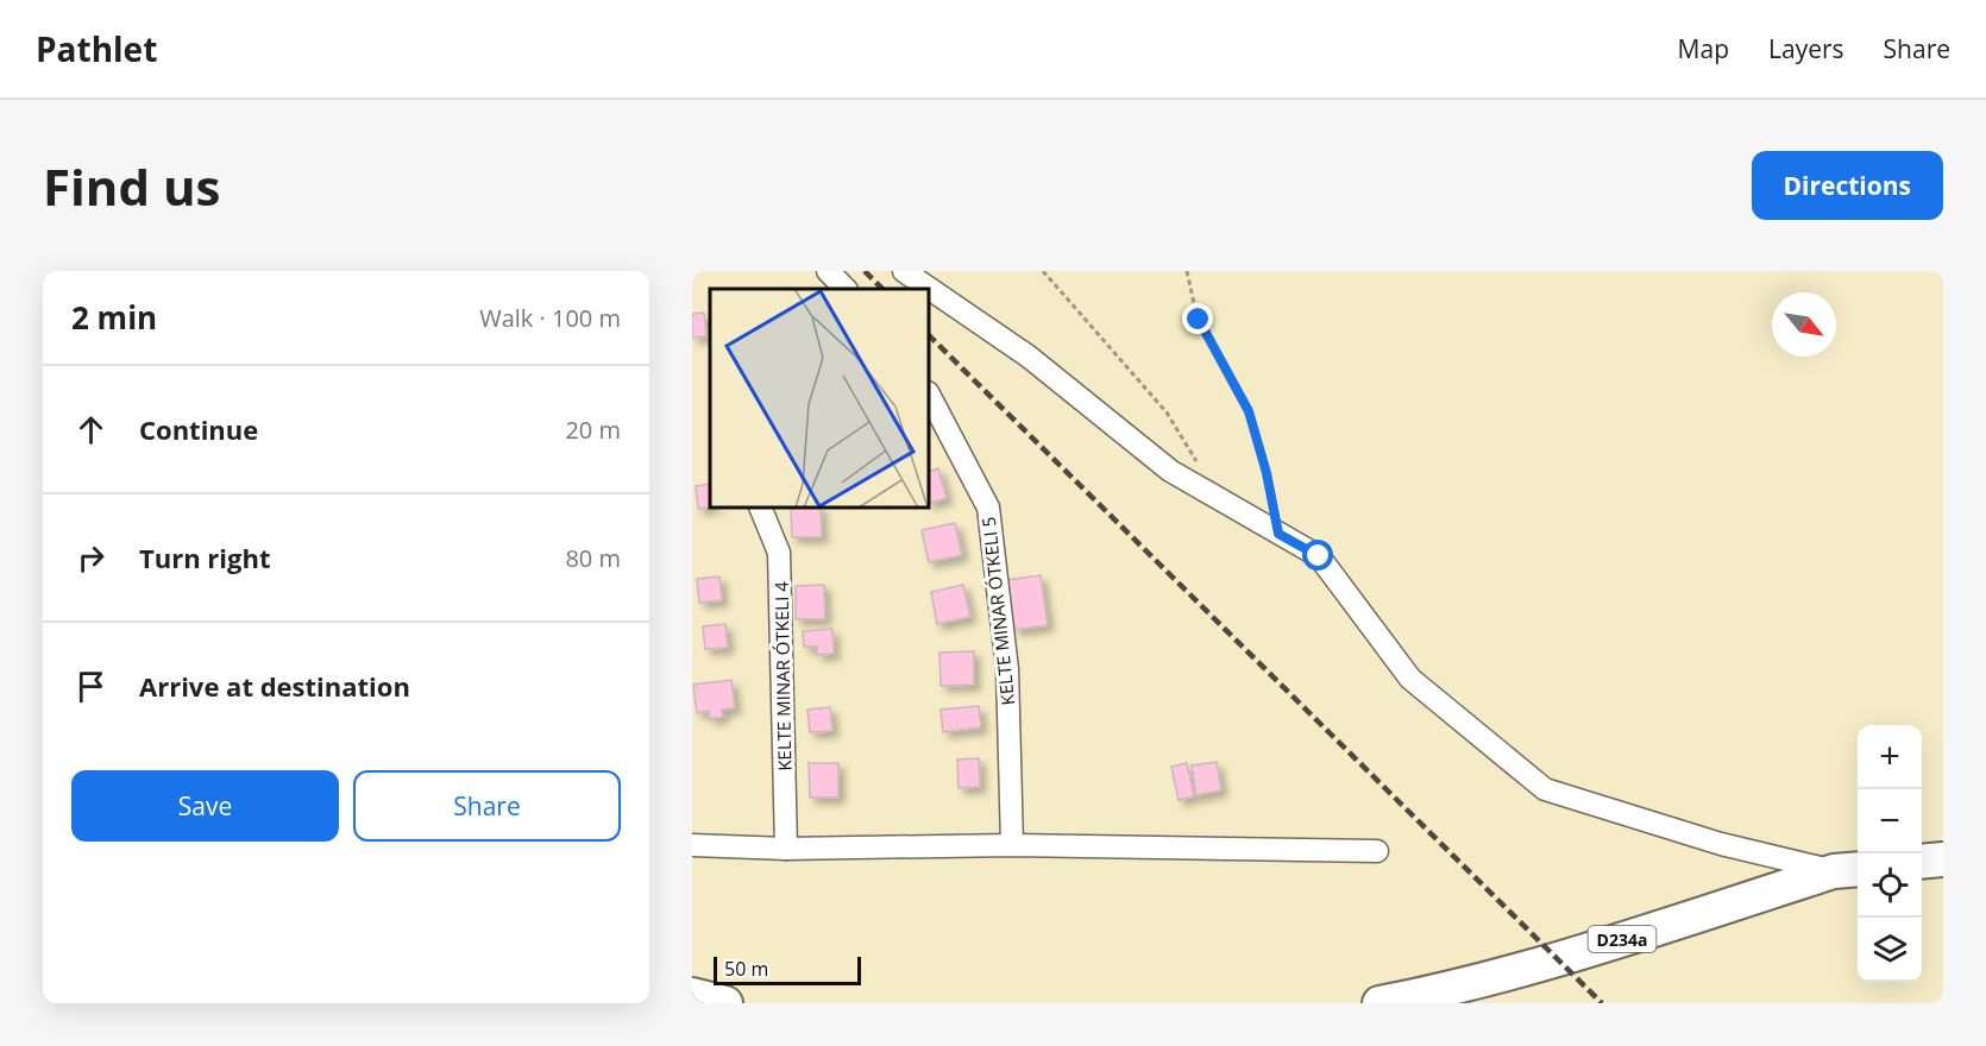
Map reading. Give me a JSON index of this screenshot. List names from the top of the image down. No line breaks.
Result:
{"streets":{"main road":["D234a"],"street":["KELTE MINAR ÓTKELI 5","KELTE MINAR ÓTKELI 4"]},"scale_bar":"50 m","north":"bottom right","page":{"header":"Pathlet","nav":["Map","Layers","Share"],"buttons":["Directions",["Save","Share"]],"title":"Find us","heading":["2 min","Walk · 100 m"],"list":[["Continue","20 m"],["Turn right","80 m"],"Arrive at destination"],"map_buttons":["+","−"],"scale":"50 m"}}
